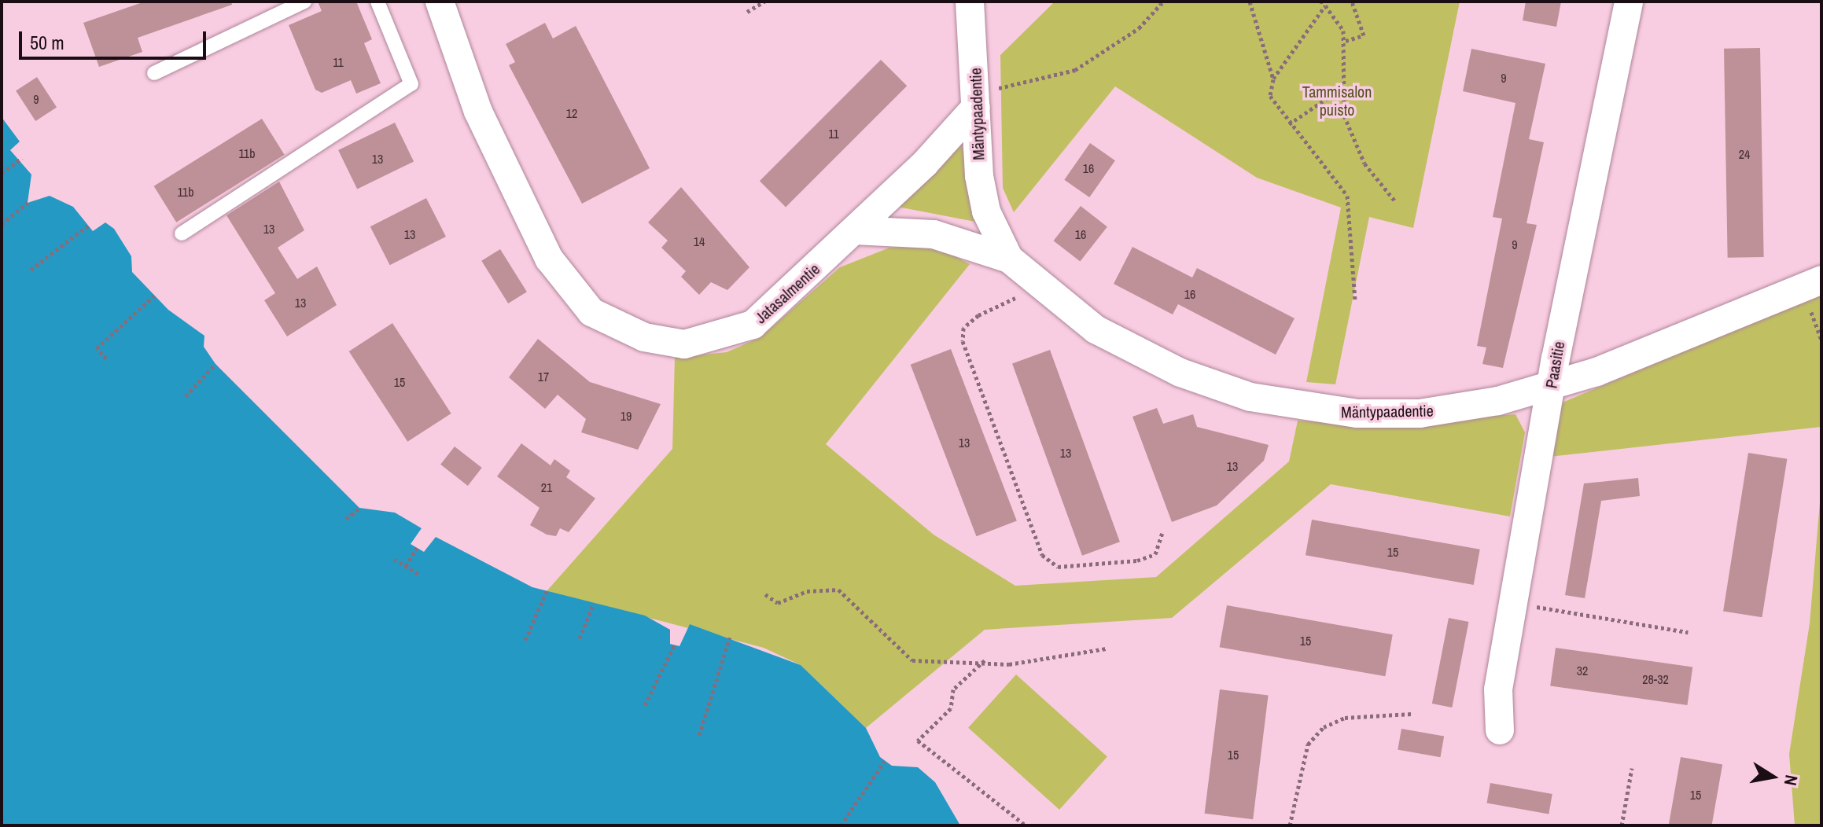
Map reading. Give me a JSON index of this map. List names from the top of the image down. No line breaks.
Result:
{"streets":{"street":["Mäntypaadentie","Jatasalmentie","Paasitie"]},"crossings":[["Mäntypaadentie","Jatasalmentie"],["Mäntypaadentie","Paasitie"]],"parks":["Tammisalon puisto"],"house_numbers":["11","9","9","12","11","11b","24","13","16","11b","13","13","16","14","9","16","13","17","15","19","13","13","13","21","15","15","32","28-32","15","15"],"scale_bar":"50 m","north":"right"}
